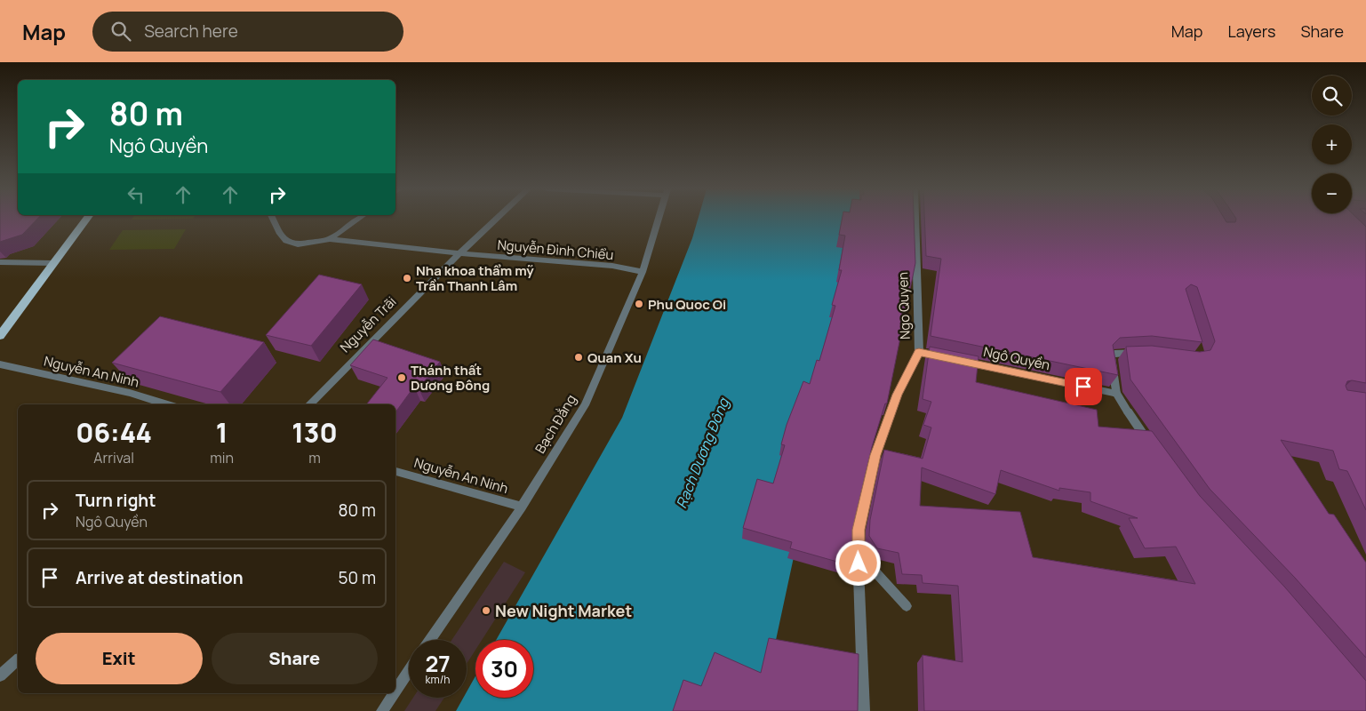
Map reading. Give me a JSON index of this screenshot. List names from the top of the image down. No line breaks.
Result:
{"streets":{"street":["Nguyễn Đình Chiểu","Ngo Quyen","Nguyễn Trãi","Ngô Quyền","Nguyễn An Ninh","Bạch Đằng"]},"crossings":[["Nguyễn Đình Chiểu","Nguyễn Trãi"],["Nguyễn Đình Chiểu","Bạch Đằng"],["Nguyễn An Ninh","Bạch Đằng"]],"water":["Rạch Dương Đông"],"places":["Nha khoa thẩm mỹ Trần Thanh Lâm","Phu Quoc Oi","Quan Xu","Thánh thất Dương Đông","New Night Market"],"page":{"header":"Map","search":"Search here","nav":["Map","Layers","Share"],"map_buttons":["+","−"],"turn":["80 m","Ngô Quyền"],"eta":["06:44","Arrival","1","min","130","m"],"list":[{"name":"Turn right","note":"Ngô Quyền","value":"80 m"},{"name":"Arrive at destination","value":"50 m"}],"buttons":["Exit","Share"],"speed":"27 km/h","limit":"30"}}
